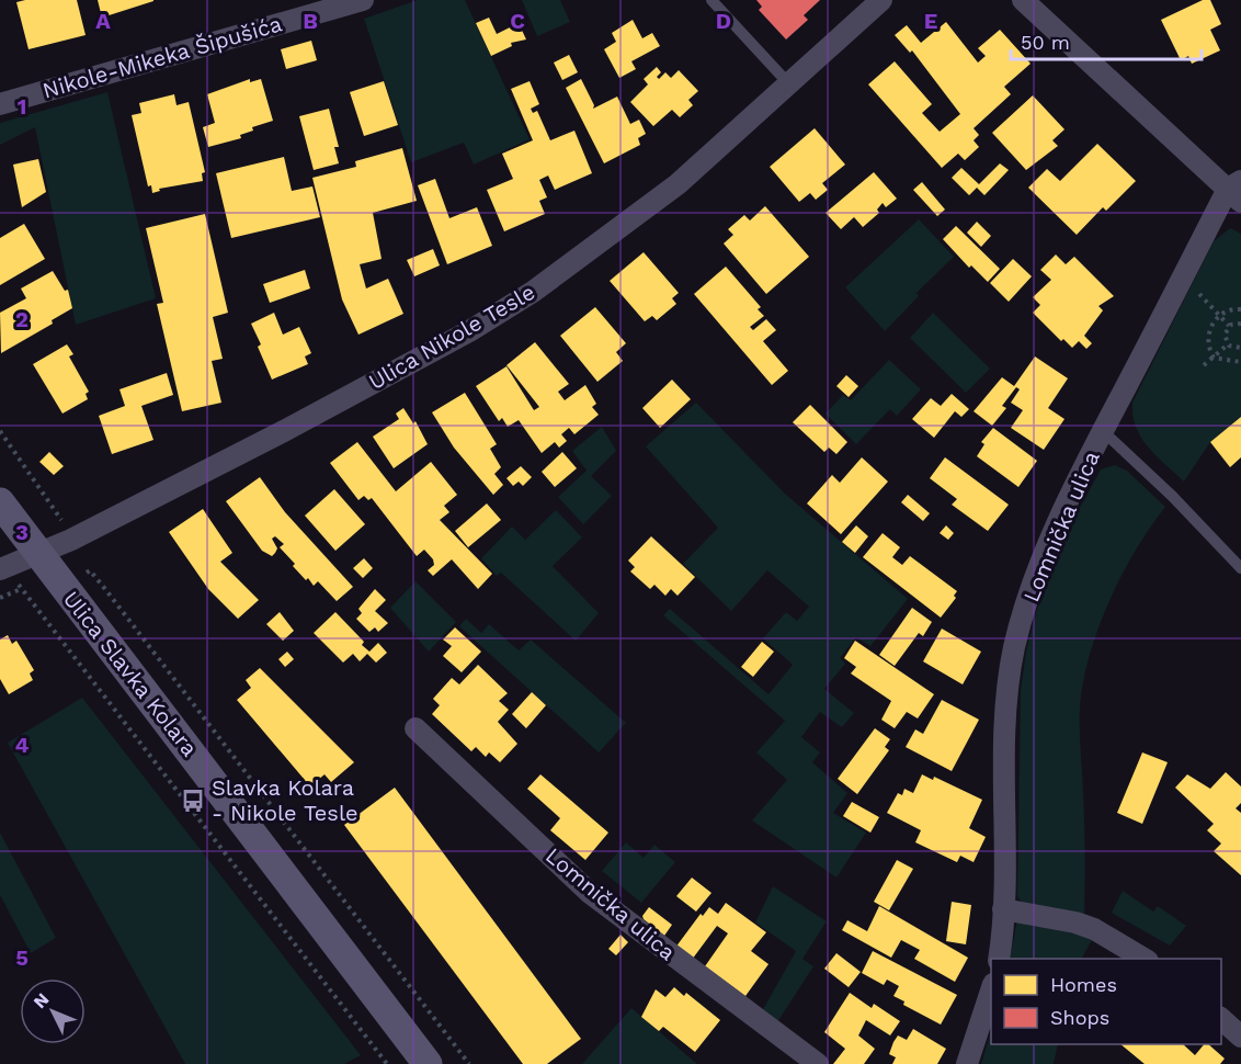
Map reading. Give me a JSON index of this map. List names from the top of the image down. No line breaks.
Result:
{"streets":{"main road":["Ulica Slavka Kolara"],"street":["Nikole-Mikeka Šipušića","Ulica Nikole Tesle","Lomnička ulica"]},"crossings":[["Ulica Nikole Tesle","Ulica Slavka Kolara"]],"places":{"bus stop":["Slavka Kolara - Nikole Tesle"]},"legend":["Homes","Shops"],"scale_bar":"50 m","north":"top left","grid":{"columns":["A","B","C","D","E"],"rows":["1","2","3","4","5"]}}
